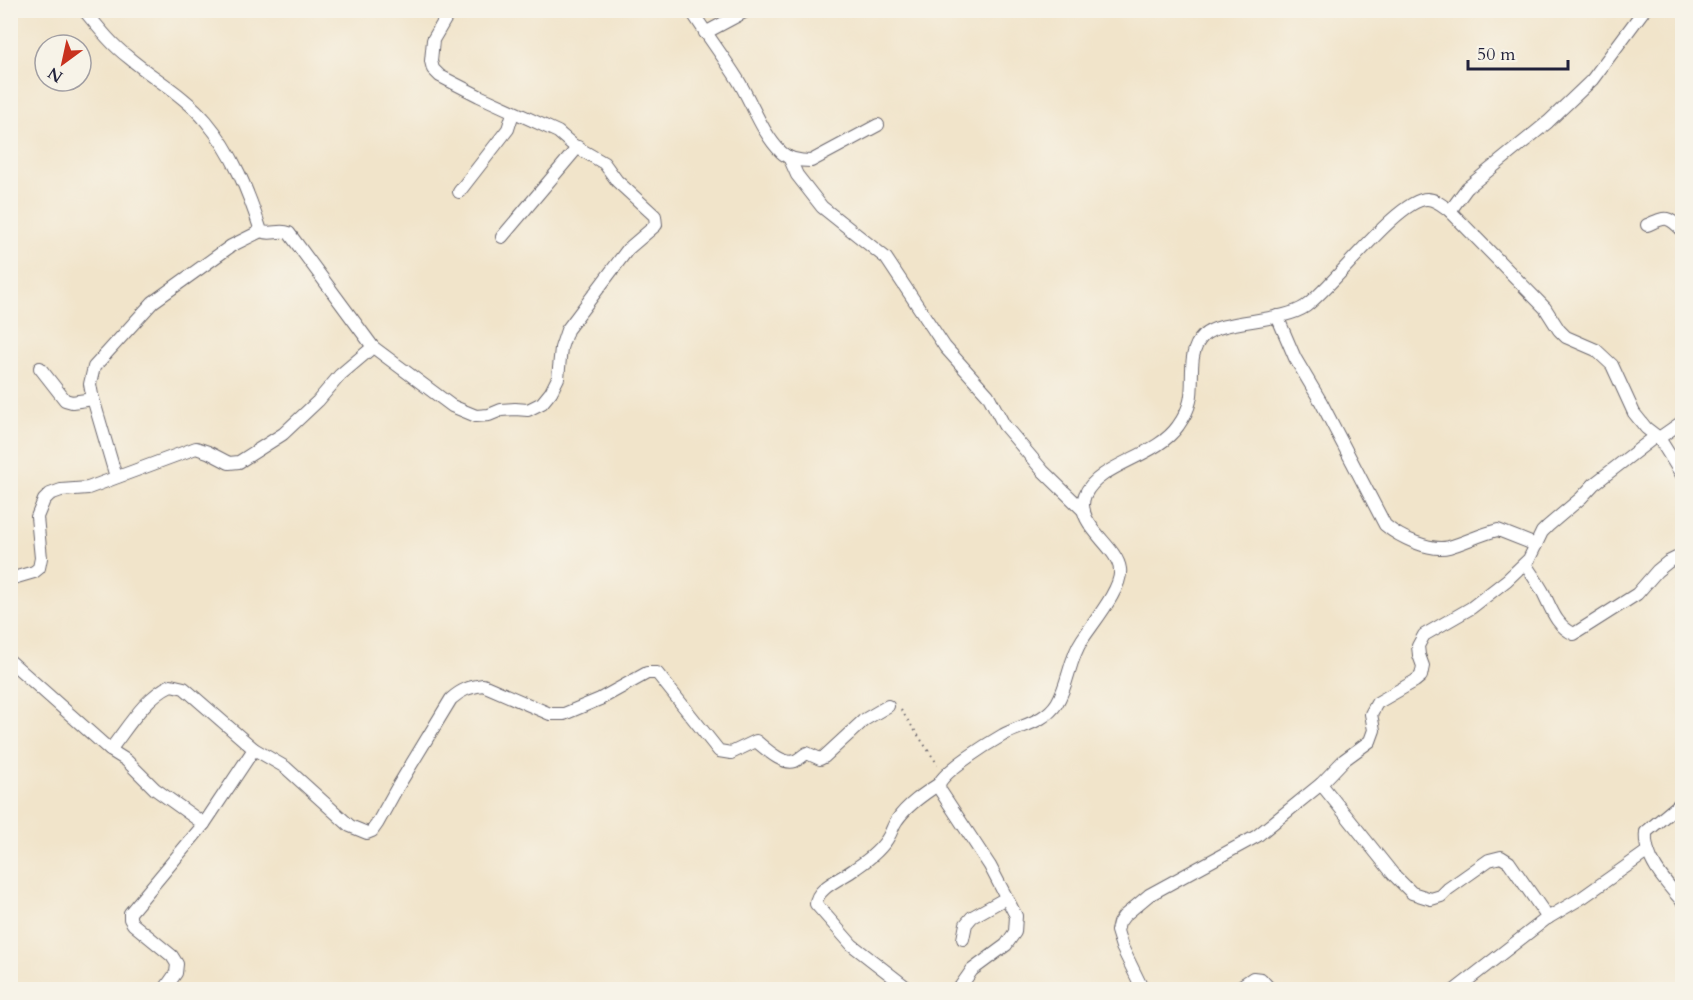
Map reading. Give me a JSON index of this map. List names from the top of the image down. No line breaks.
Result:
{"scale_bar":"50 m","north":"bottom left"}
